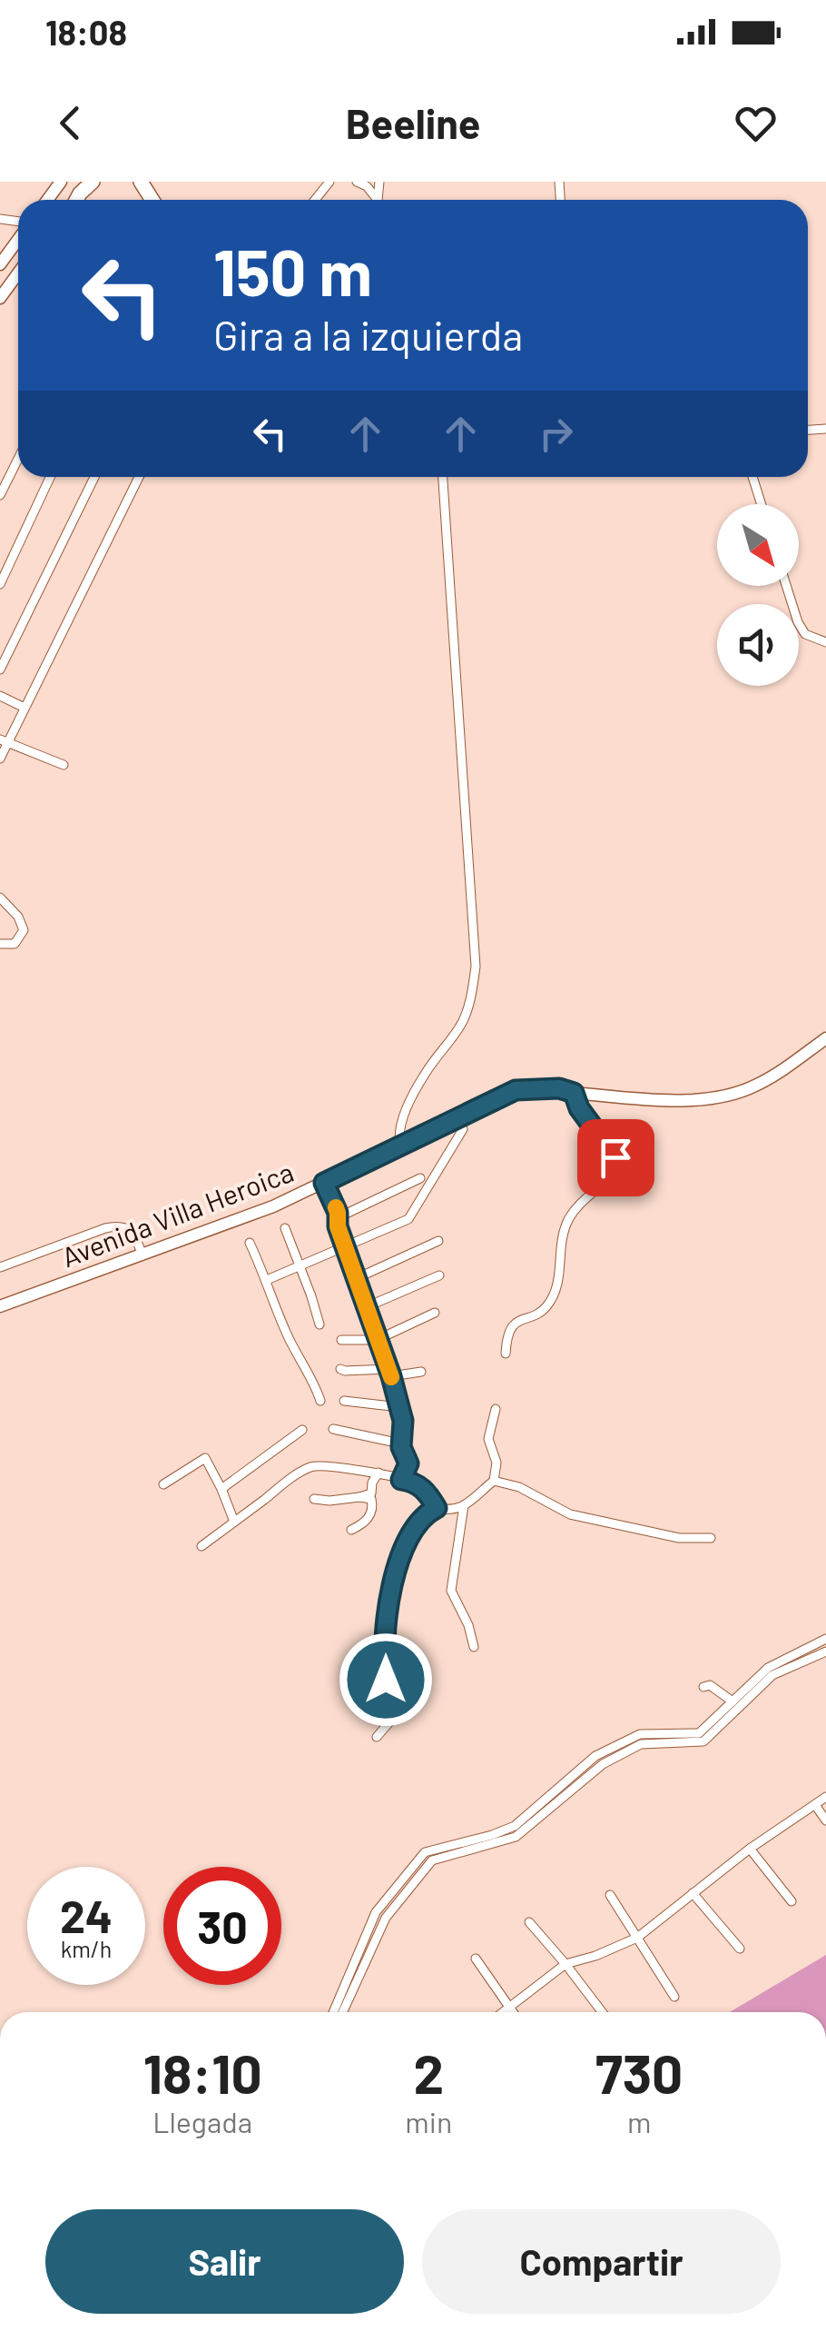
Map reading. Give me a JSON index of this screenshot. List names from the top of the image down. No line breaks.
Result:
{"streets":{"main road":["Avenida Villa Heroica"]},"north":"bottom right","page":{"status":"18:08","header":"Beeline","turn":["150 m","Gira a la izquierda"],"speed":"24 km/h","limit":"30","eta":["18:10","Llegada","2","min","730","m"],"buttons":["Salir","Compartir"]}}
